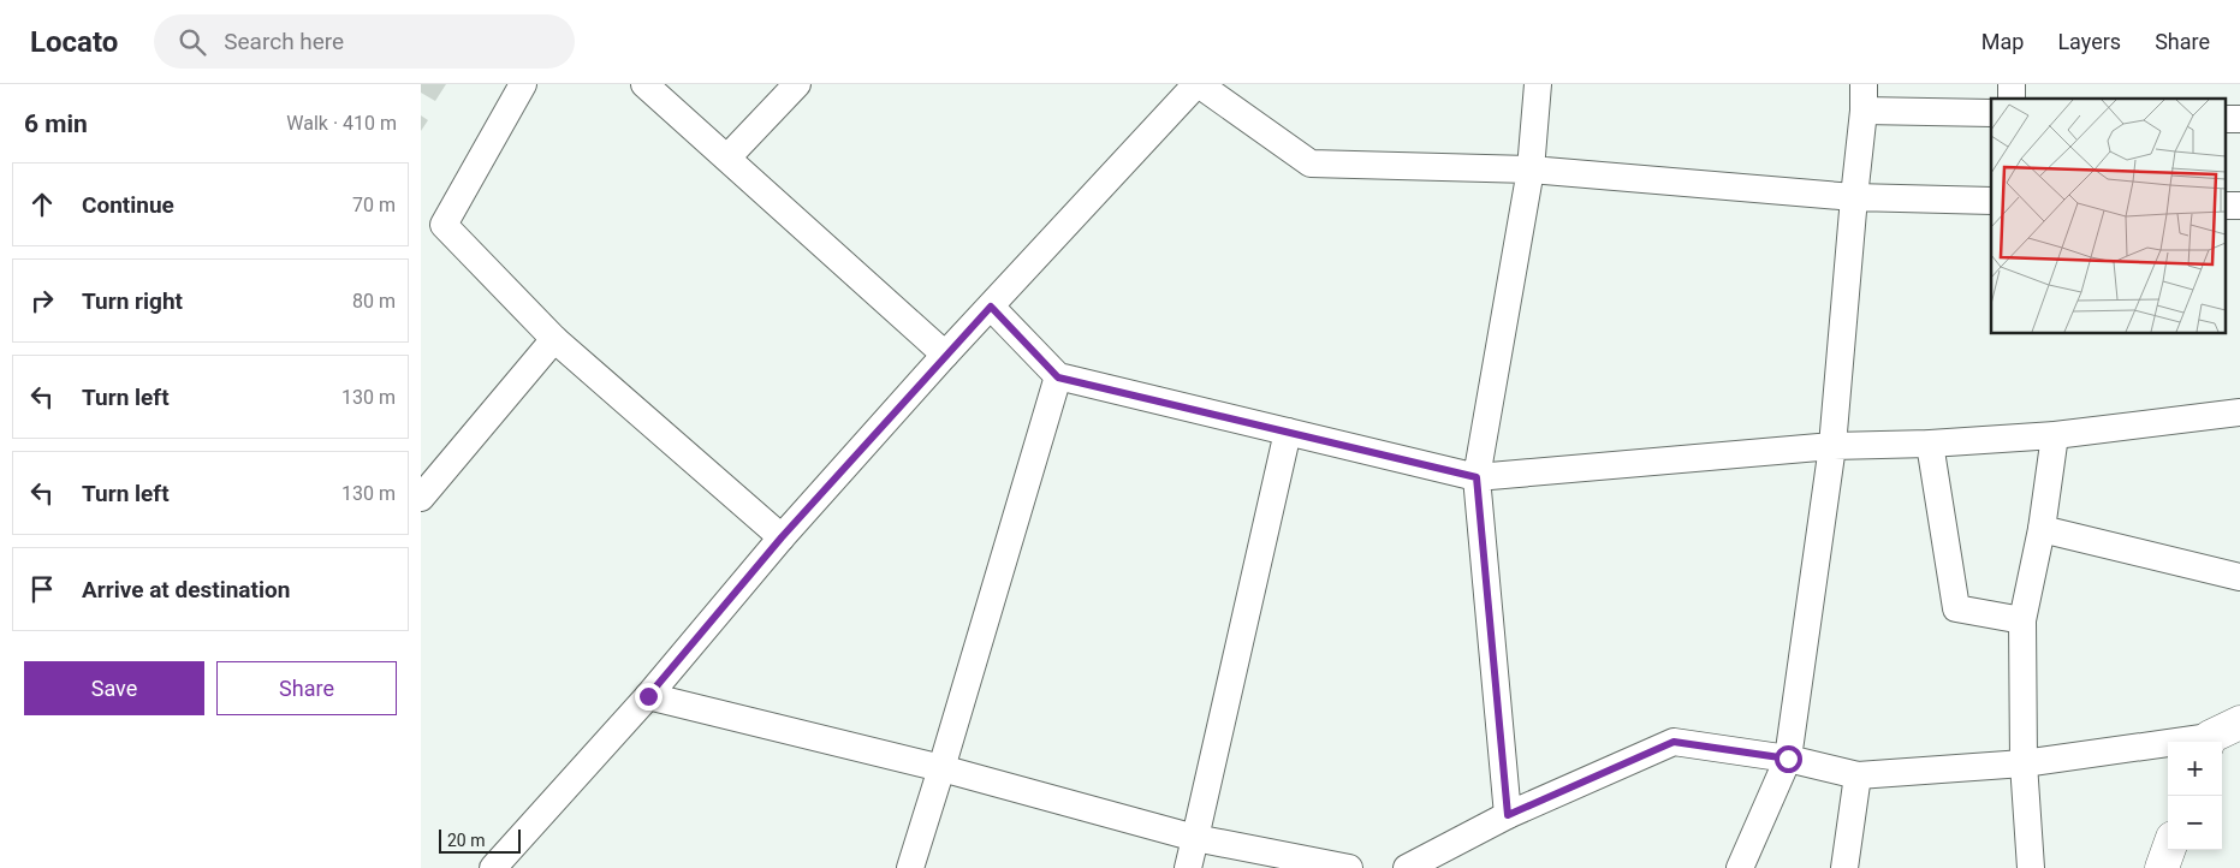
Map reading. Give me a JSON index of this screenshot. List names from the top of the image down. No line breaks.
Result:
{"scale_bar":"20 m","page":{"header":"Locato","search":"Search here","nav":["Map","Layers","Share"],"heading":["6 min","Walk · 410 m"],"list":[["Continue","70 m"],["Turn right","80 m"],["Turn left","130 m"],["Turn left","130 m"],"Arrive at destination"],"buttons":["Save","Share"],"map_buttons":["+","−"],"scale":"20 m"}}
